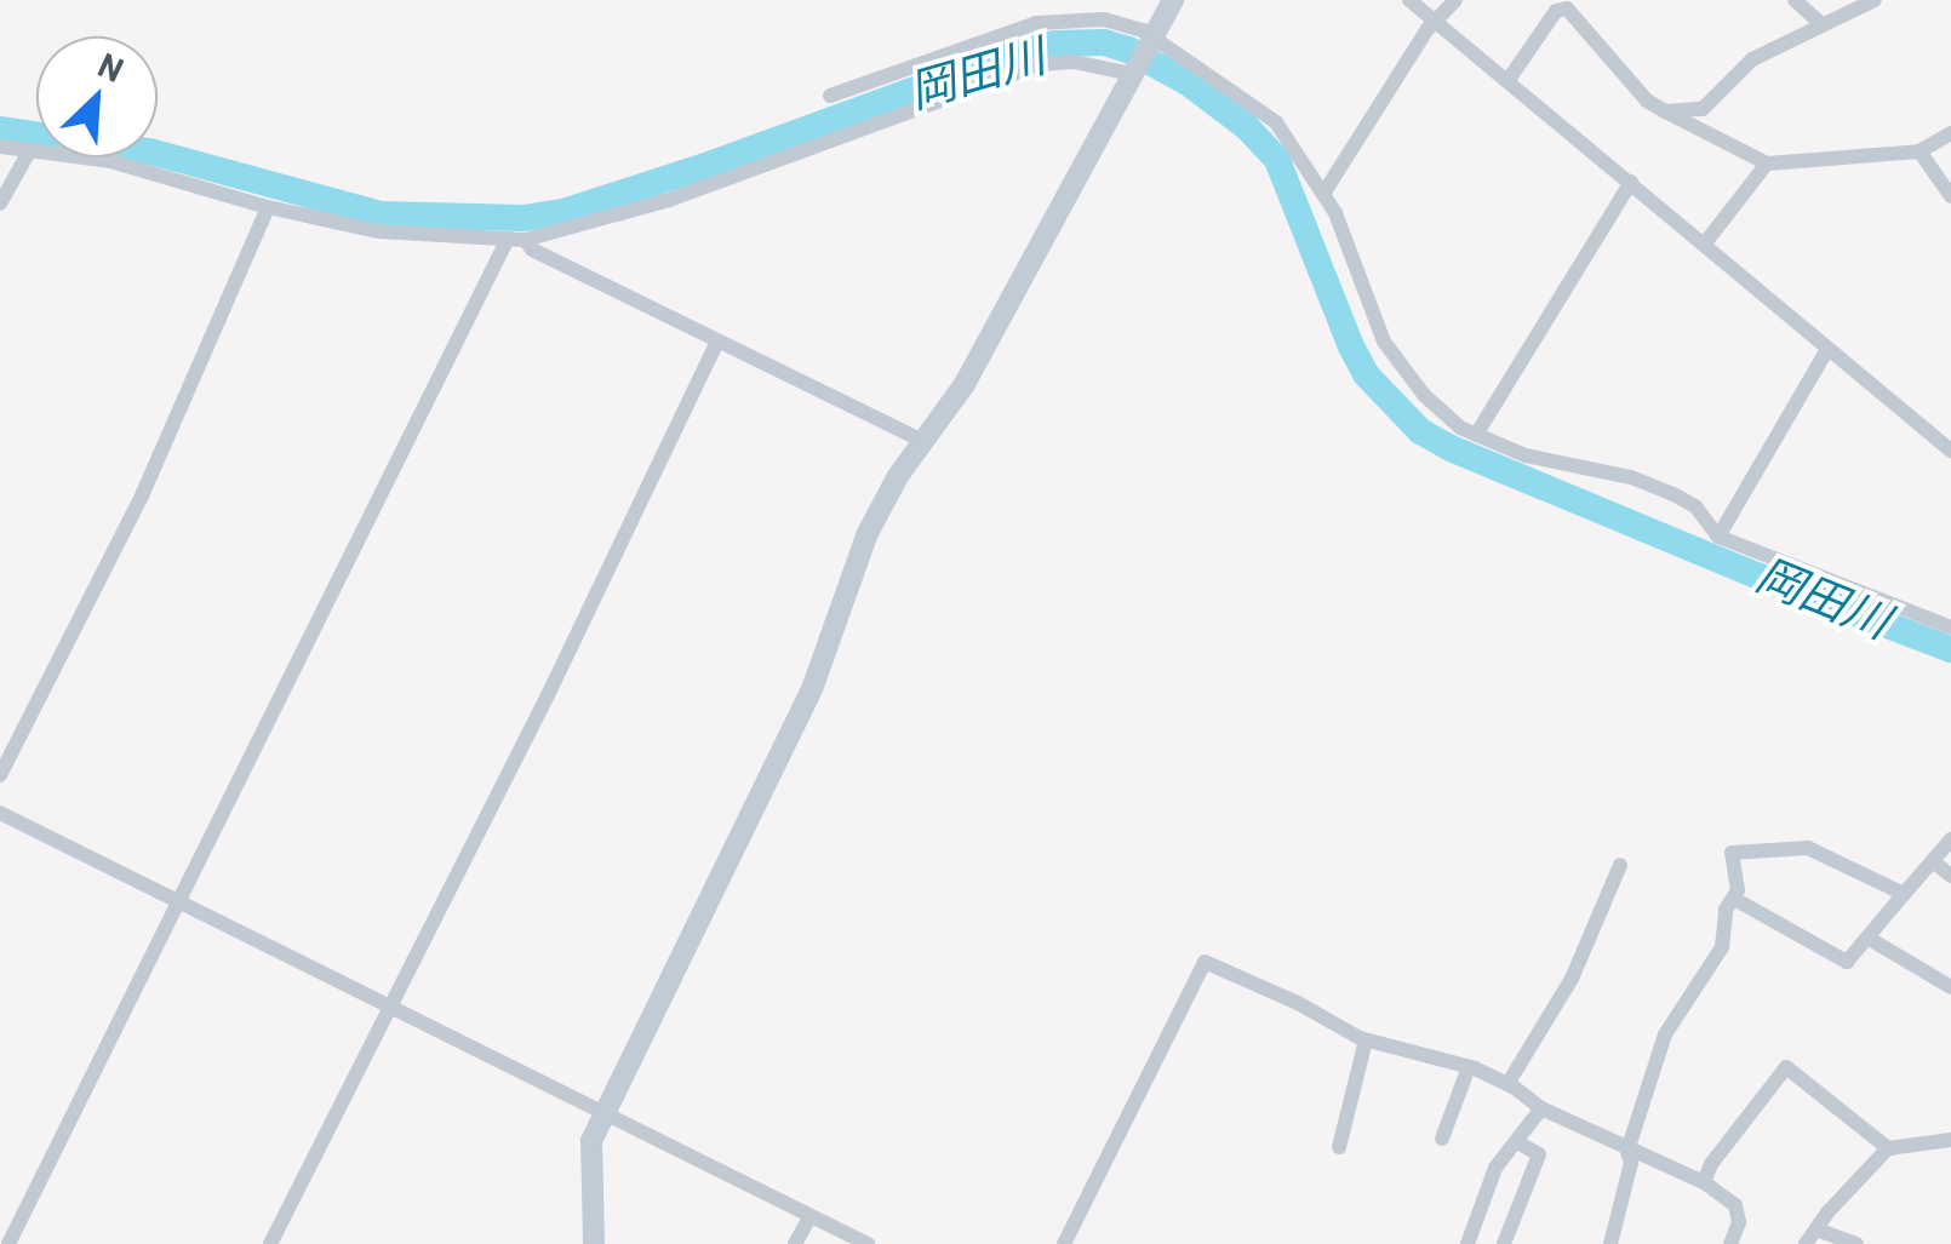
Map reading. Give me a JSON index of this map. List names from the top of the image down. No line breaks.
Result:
{"water":["岡田川"],"north":"top right"}
